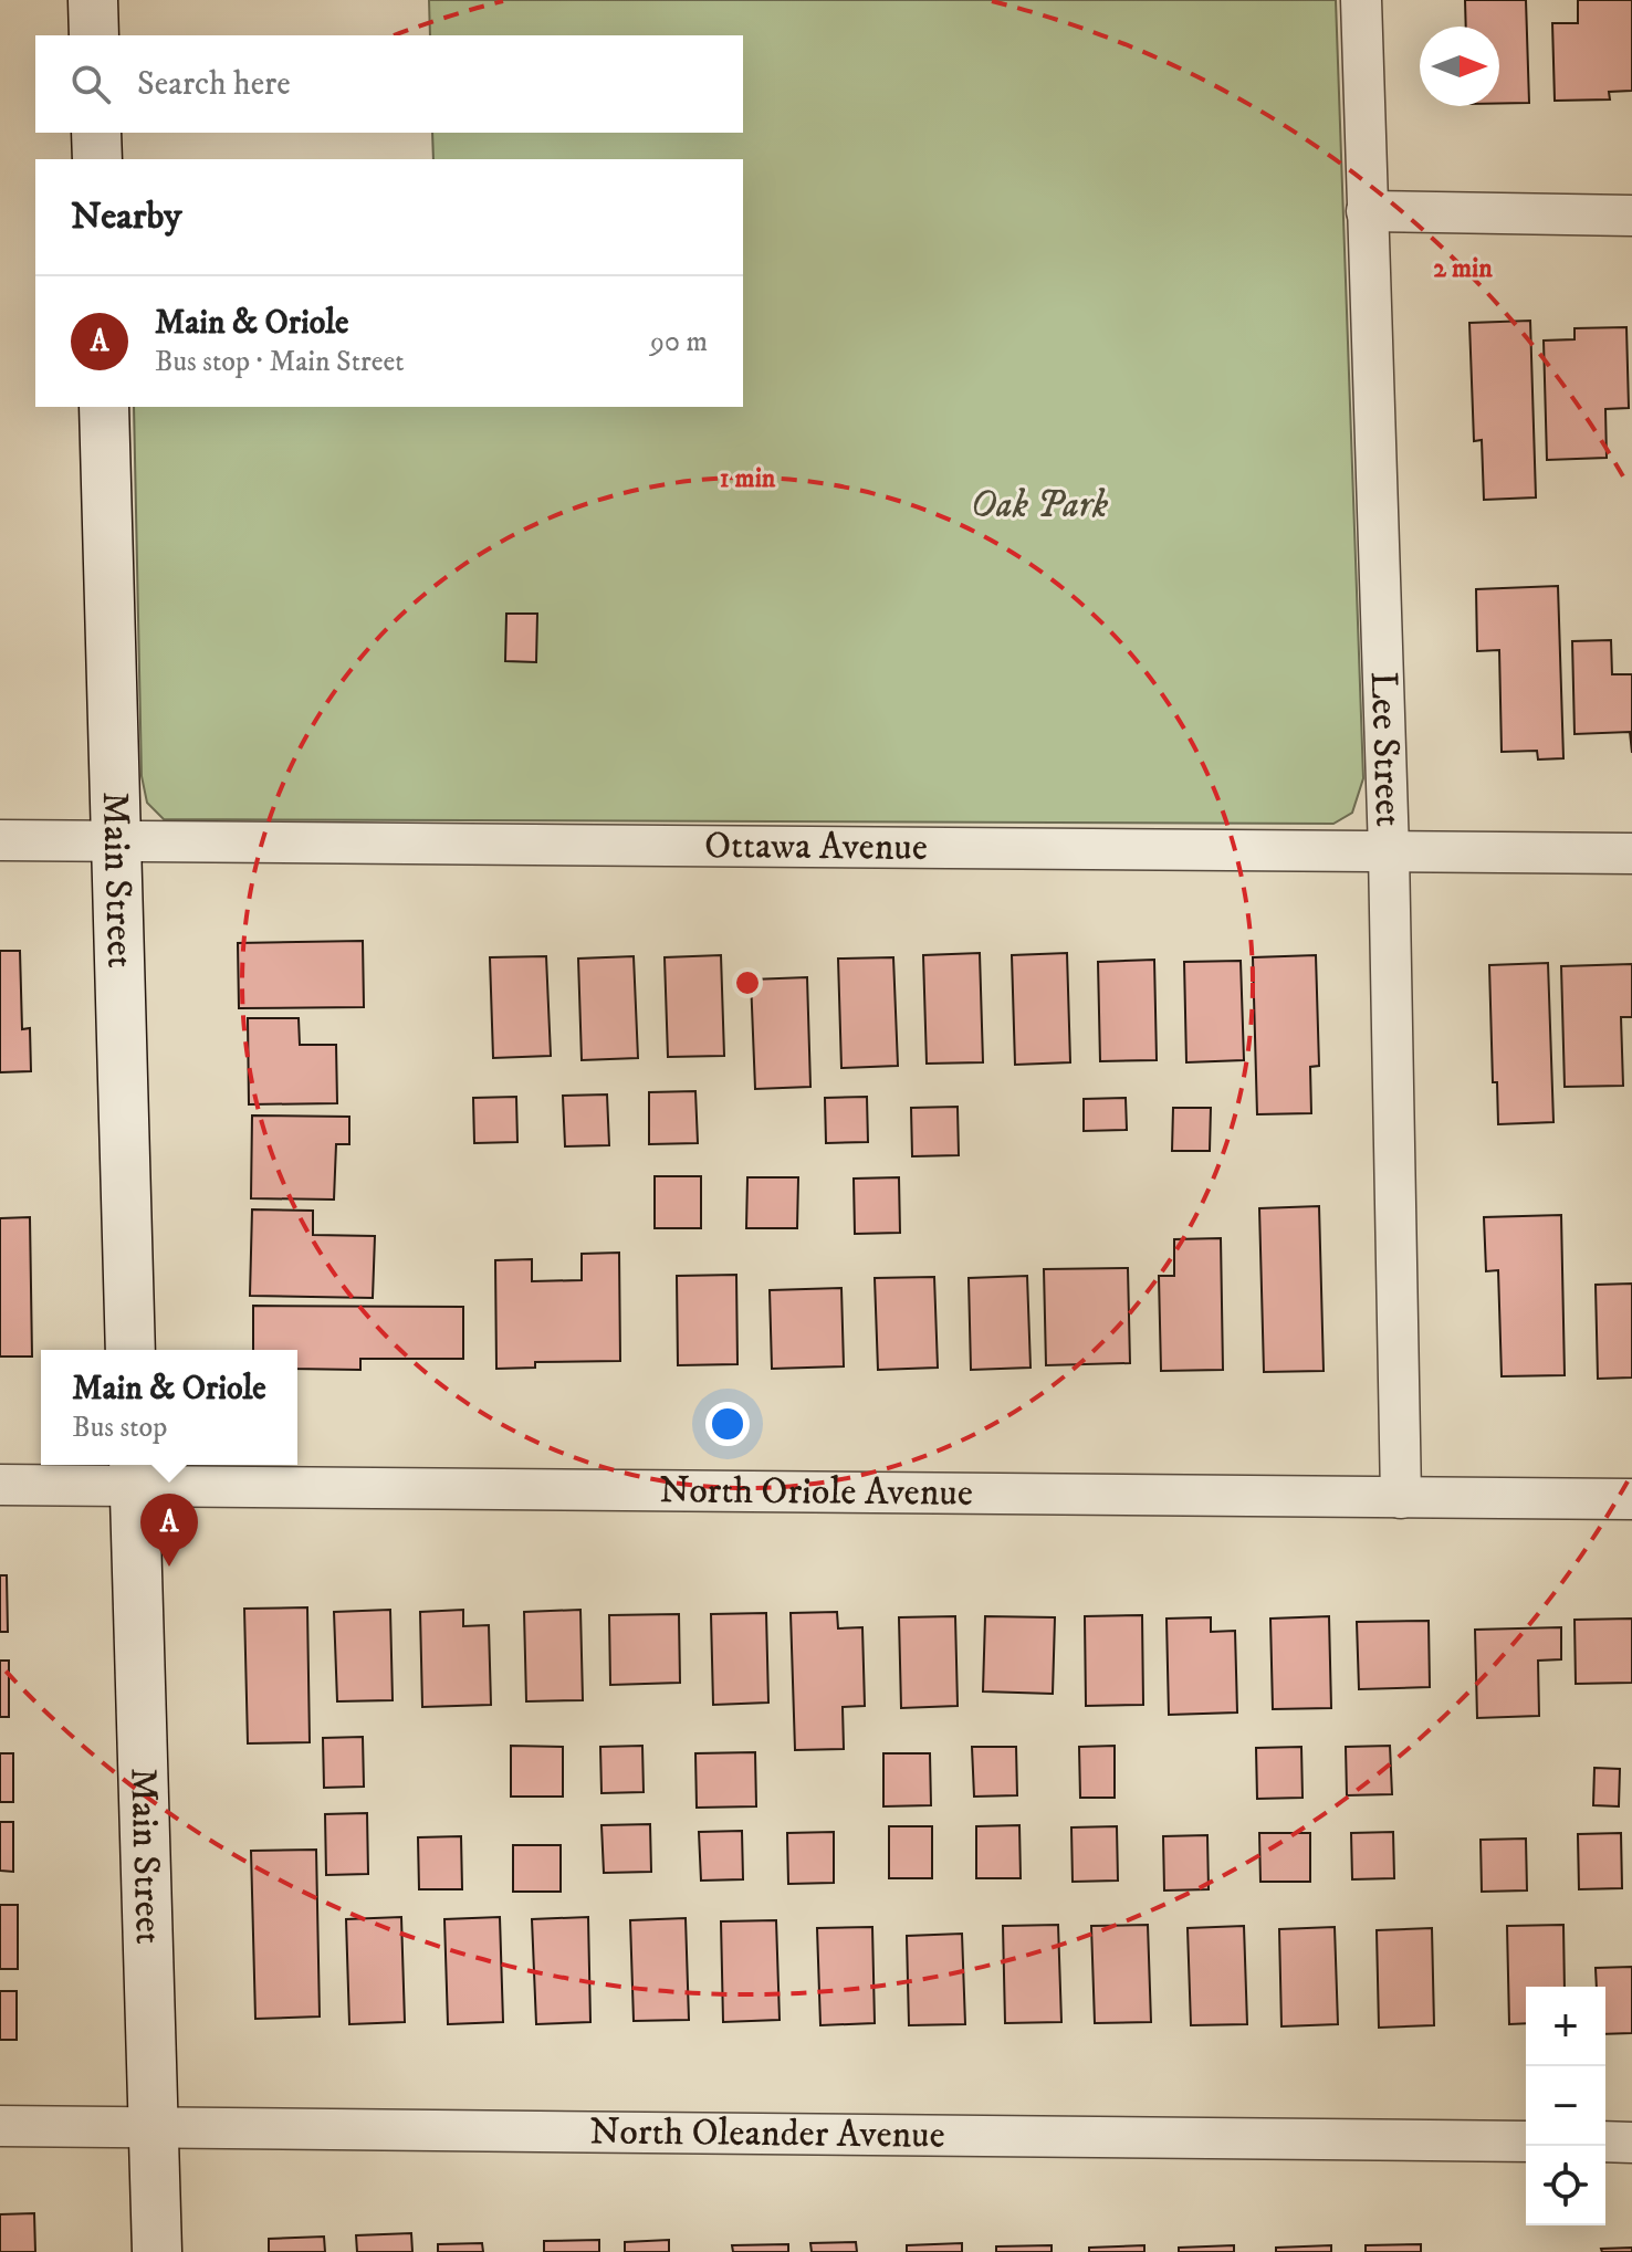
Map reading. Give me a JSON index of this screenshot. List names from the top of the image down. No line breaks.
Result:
{"streets":{"street":["Lee Street","Ottawa Avenue","Main Street","North Oriole Avenue","North Oleander Avenue"]},"crossings":[["Lee Street","Ottawa Avenue"],["Lee Street","North Oriole Avenue"],["Ottawa Avenue","Main Street"],["Main Street","North Oriole Avenue"],["Main Street","North Oleander Avenue"]],"parks":["Oak Park"],"north":"right","page":{"search":"Search here","heading":"Nearby","list":[{"mark":"A","name":"Main & Oriole","note":"Bus stop · Main Street","value":"90 m"}],"popup":["Main & Oriole","Bus stop"],"pins":"A","map_buttons":["+","−"]},"rings":["2 min","1 min"]}
